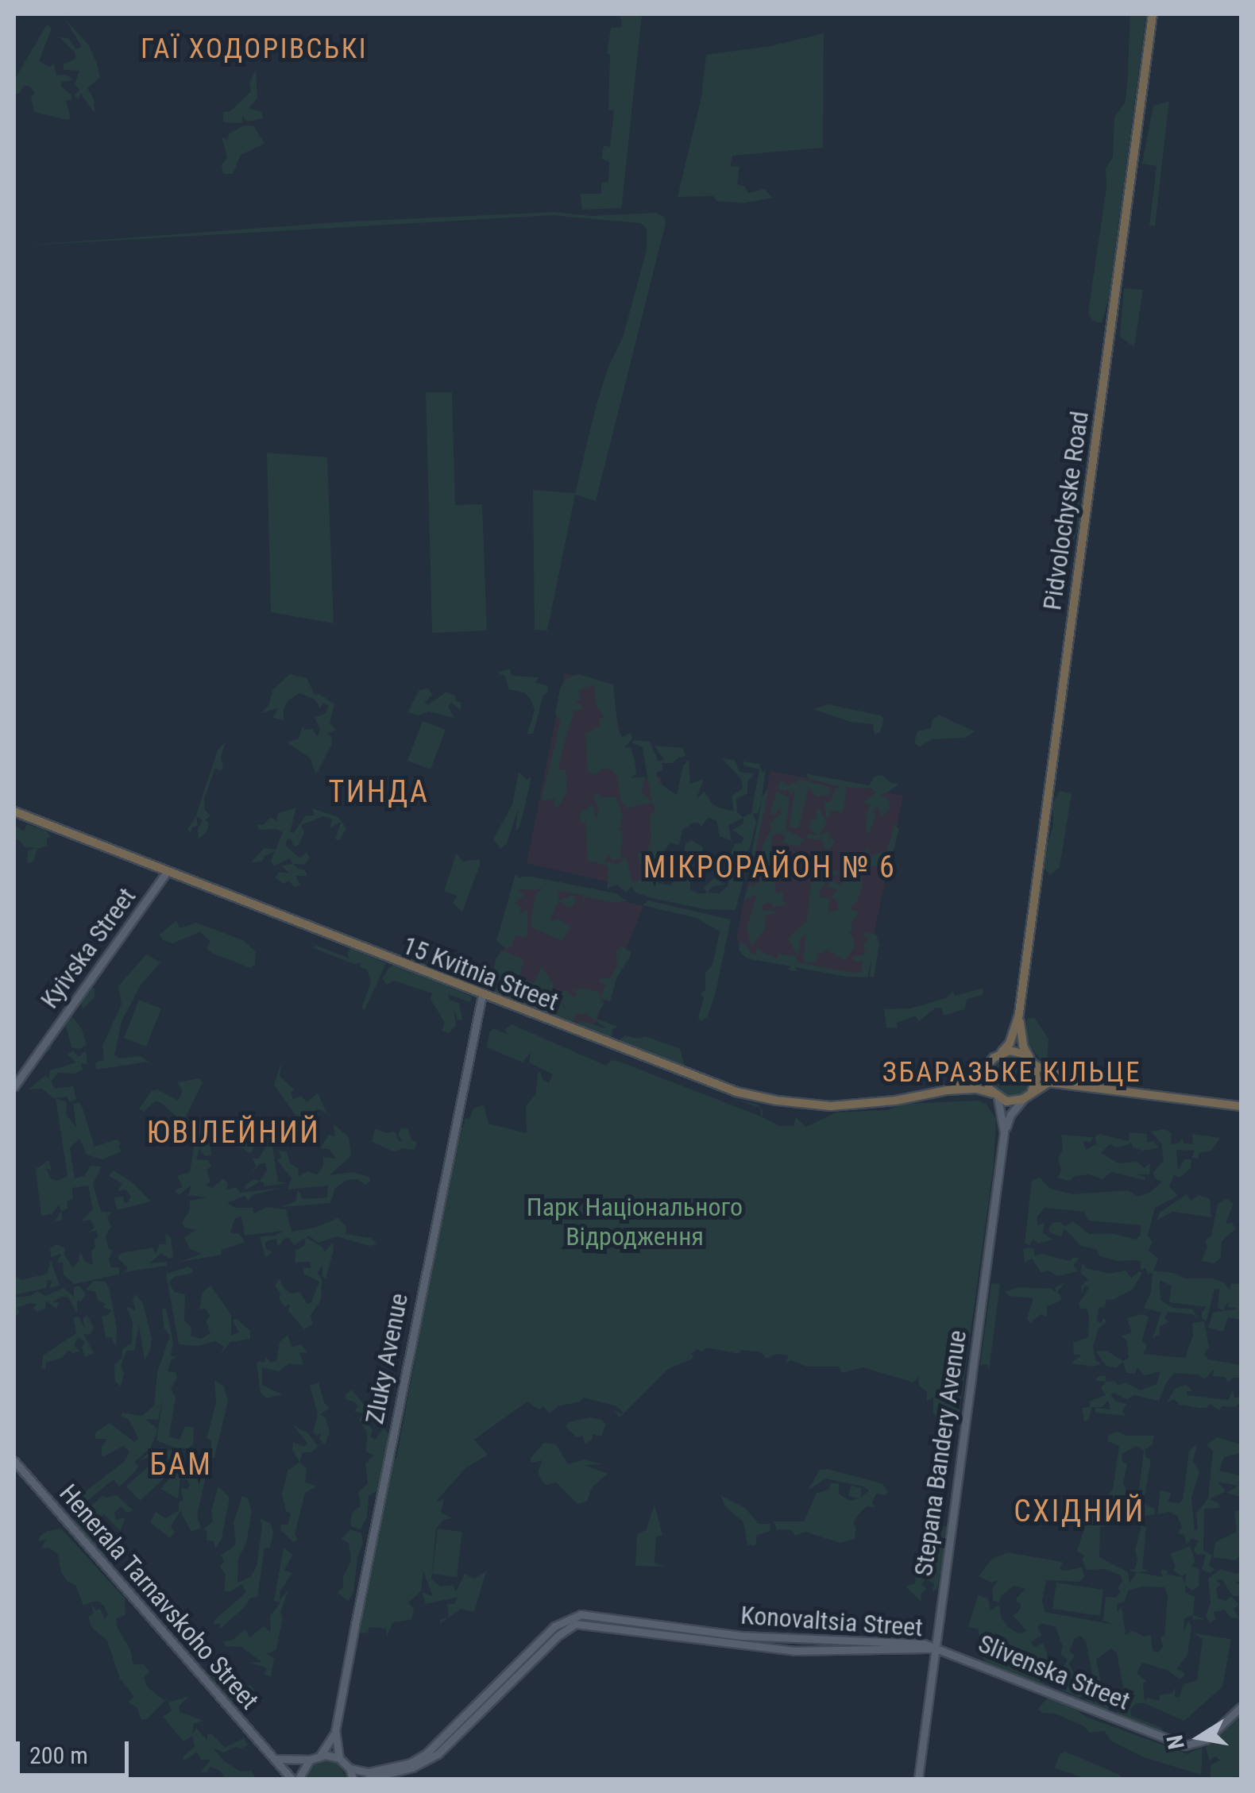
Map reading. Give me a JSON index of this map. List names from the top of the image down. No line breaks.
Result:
{"streets":{"highway":["Pidvolochyske Road","15 Kvitnia Street"],"main road":["Kyivska Street","Zluky Avenue","Stepana Bandery Avenue","Henerala Tarnavskoho Street","Konovaltsia Street","Slivenska Street"]},"crossings":[["Pidvolochyske Road","15 Kvitnia Street"],["Pidvolochyske Road","Stepana Bandery Avenue"],["Kyivska Street","15 Kvitnia Street"],["15 Kvitnia Street","Zluky Avenue"],["15 Kvitnia Street","Stepana Bandery Avenue"],["Stepana Bandery Avenue","Konovaltsia Street"],["Stepana Bandery Avenue","Slivenska Street"],["Konovaltsia Street","Slivenska Street"]],"districts":["ГАЇ ХОДОРІВСЬКІ","ТИНДА","МІКРОРАЙОН № 6","ЗБАРАЗЬКЕ КІЛЬЦЕ","ЮВІЛЕЙНИЙ","БАМ","СХІДНИЙ"],"parks":["Парк Національного Відродження"],"scale_bar":"200 m","north":"left"}
